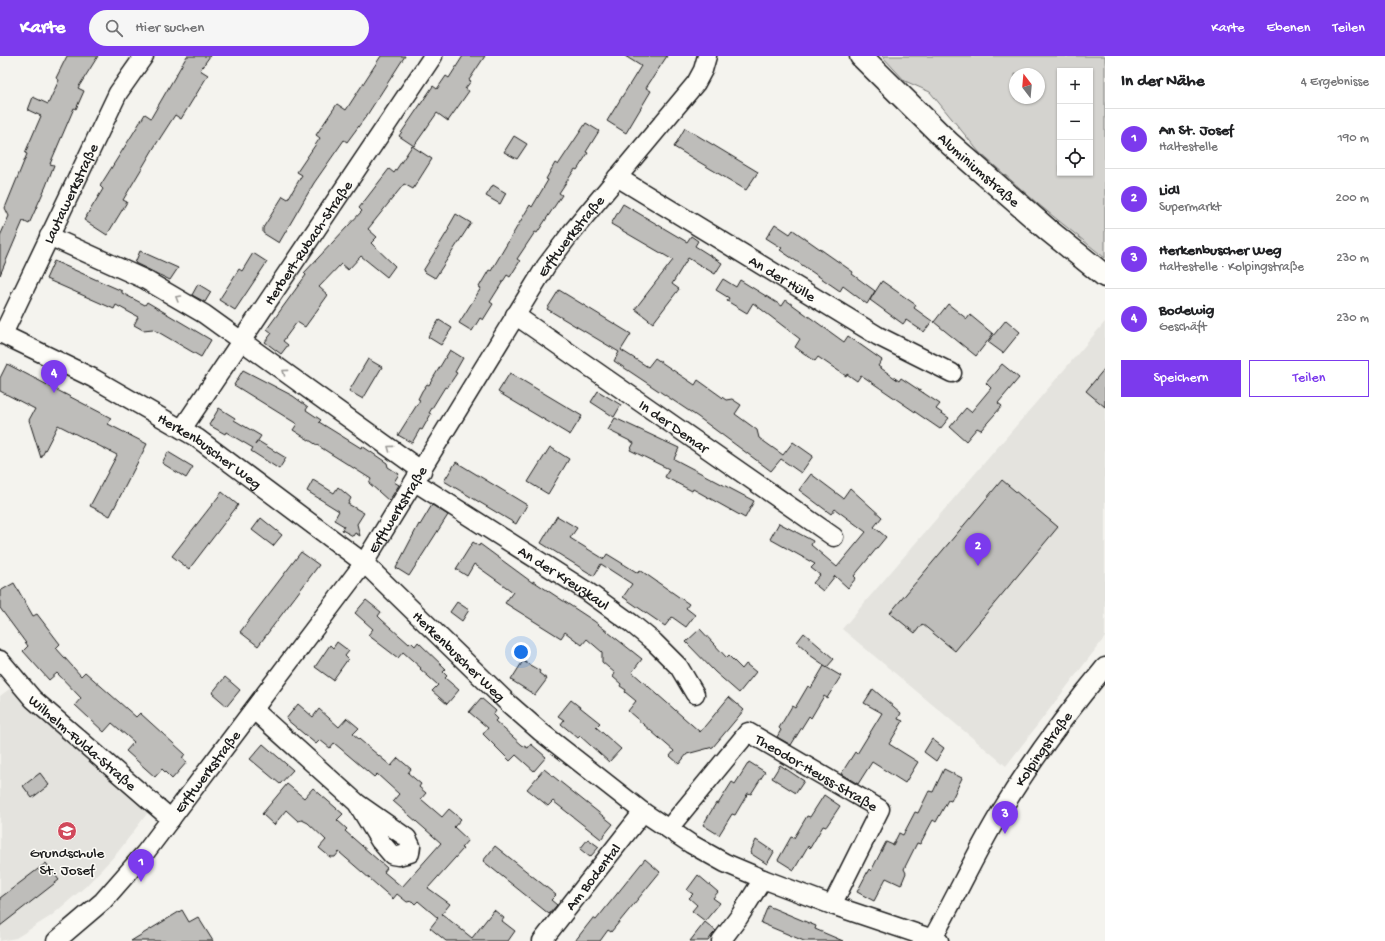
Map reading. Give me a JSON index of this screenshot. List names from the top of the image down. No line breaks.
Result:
{"streets":{"main road":["Aluminiumstraße"],"street":["Lautawerkstraße","Erftwerkstraße","Herbert-Rubach-Straße","An der Hülle","In der Demar","Herkenbuscher Weg","An der Kreuzkaul","Wilhelm-Fulda-Straße","Kolpingstraße","Theodor-Heuss-Straße","Am Bodental"]},"crossings":[["Lautawerkstraße","Herkenbuscher Weg"],["Erftwerkstraße","An der Hülle"],["Erftwerkstraße","In der Demar"],["Erftwerkstraße","Herkenbuscher Weg"],["Erftwerkstraße","An der Kreuzkaul"],["Erftwerkstraße","Wilhelm-Fulda-Straße"],["Herbert-Rubach-Straße","Herkenbuscher Weg"],["Herkenbuscher Weg","Kolpingstraße"],["Herkenbuscher Weg","Theodor-Heuss-Straße"],["Herkenbuscher Weg","Am Bodental"]],"places":{"school or university":["Grundschule St. Josef"]},"north":"top","page":{"header":"Karte","search":"Hier suchen","nav":["Karte","Ebenen","Teilen"],"heading":["In der Nähe","4 Ergebnisse"],"map_buttons":["+","−"],"list":[{"mark":"1","name":"An St. Josef","note":"Haltestelle","value":"190 m"},{"mark":"2","name":"Lidl","note":"Supermarkt","value":"200 m"},{"mark":"3","name":"Herkenbuscher Weg","note":"Haltestelle · Kolpingstraße","value":"230 m"},{"mark":"4","name":"Bodewig","note":"Geschäft","value":"230 m"}],"buttons":["Speichern","Teilen"],"pins":["4","2","3","1"]}}
